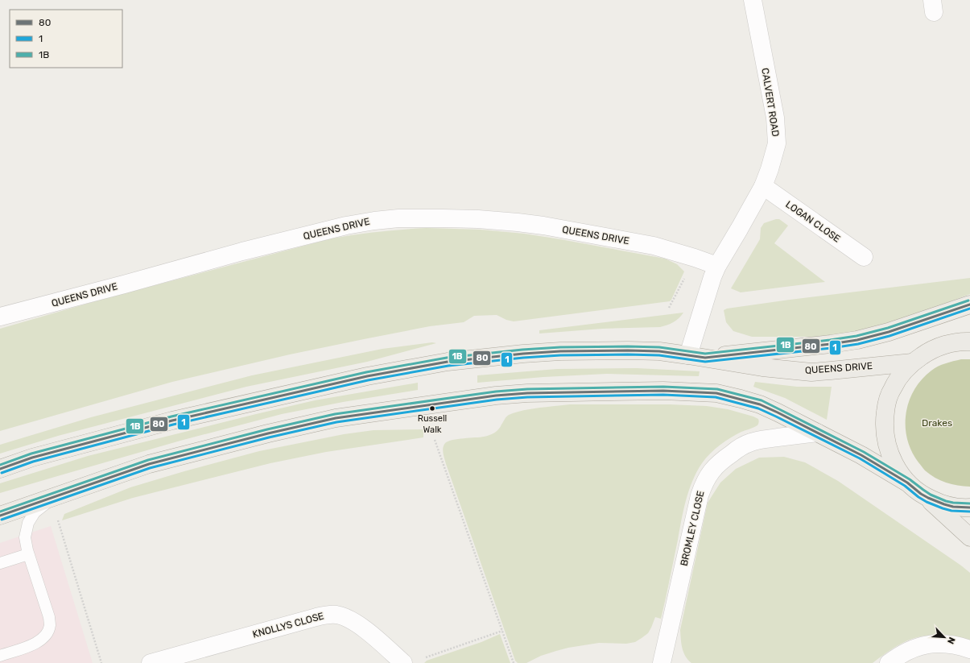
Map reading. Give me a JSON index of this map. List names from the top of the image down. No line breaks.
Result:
{"streets":{"main road":["QUEENS DRIVE"],"street":["CALVERT ROAD","LOGAN CLOSE","BROMLEY CLOSE","KNOLLYS CLOSE"]},"crossings":[["CALVERT ROAD","LOGAN CLOSE"],["CALVERT ROAD","QUEENS DRIVE"]],"parks":["Drakes"],"places":["Russell Walk"],"lines":["transit line 1B","transit line 80","transit line 1"],"legend":["80","1","1B"],"north":"bottom right"}
